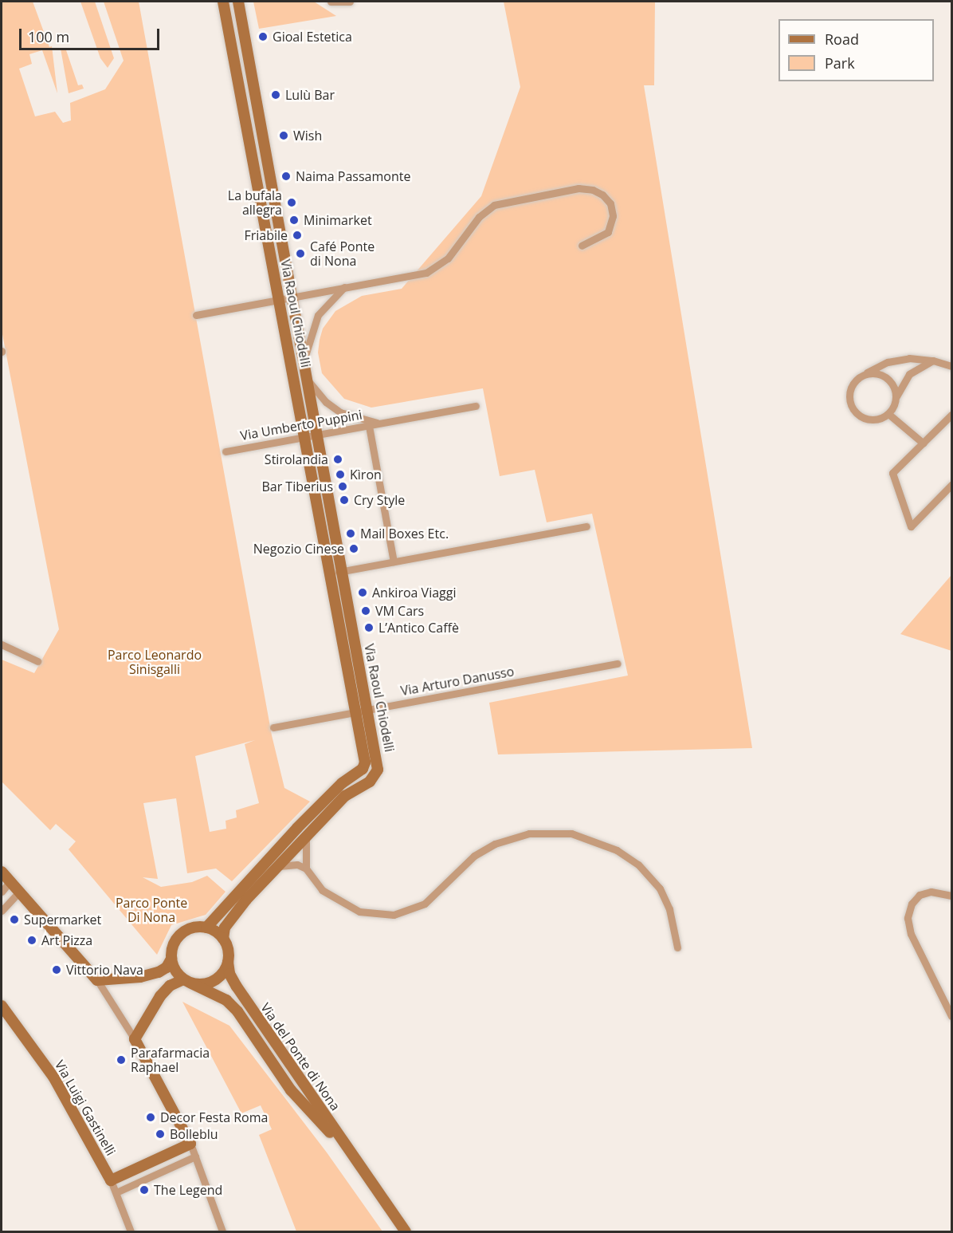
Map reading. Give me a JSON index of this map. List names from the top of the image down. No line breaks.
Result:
{"streets":{"main road":["Via Raoul Chiodelli","Via del Ponte di Nona","Via Luigi Gastinelli"],"street":["Via Umberto Puppini","Via Arturo Danusso"]},"crossings":[["Via Raoul Chiodelli","Via Umberto Puppini"],["Via Raoul Chiodelli","Via Arturo Danusso"],["Via Raoul Chiodelli","Via del Ponte di Nona"]],"parks":["Parco Leonardo Sinisgalli","Parco Ponte Di Nona"],"places":["Gioal Estetica","Lulù Bar","Wish","Naima Passamonte","La bufala allegra","Minimarket","Friabile","Café Ponte di Nona","Stirolandia","Kìron","Bar Tiberius","Cry Style","Mail Boxes Etc.","Negozio Cinese","Ankiroa Viaggi","VM Cars","L’Antico Caffè","Supermarket","Art Pizza","Vittorio Nava","Parafarmacia Raphael","Decor Festa Roma","Bolleblu","The Legend"],"legend":["Road","Park"],"scale_bar":"100 m"}
